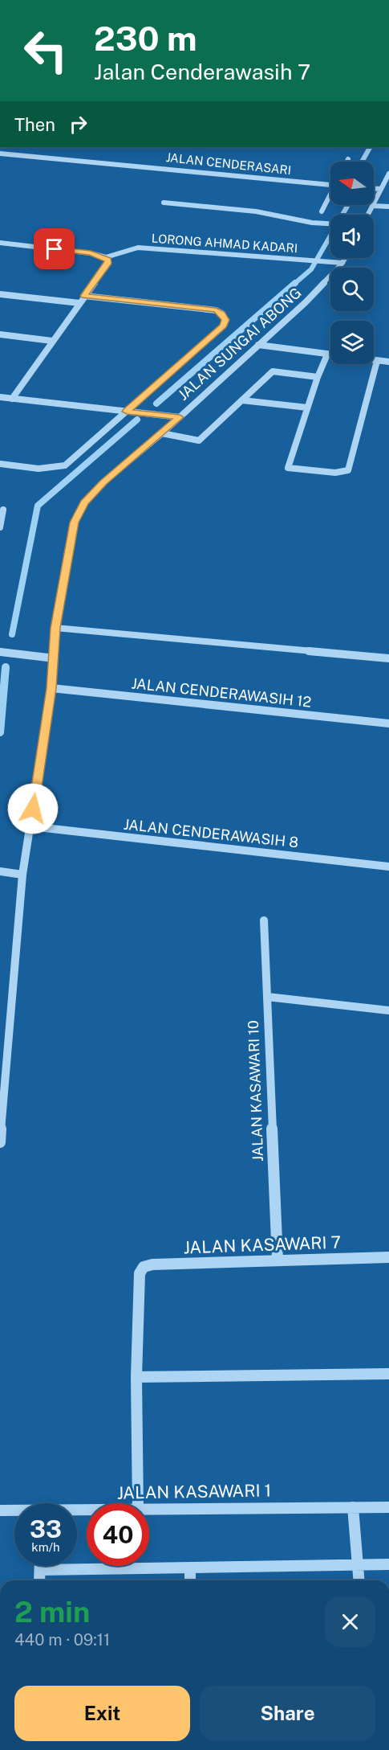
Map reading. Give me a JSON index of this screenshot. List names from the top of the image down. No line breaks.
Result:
{"streets":{"street":["JALAN CENDERASARI","LORONG AHMAD KADARI","JALAN SUNGAI ABONG","JALAN CENDERAWASIH 12","JALAN CENDERAWASIH 8","JALAN KASAWARI 10","JALAN KASAWARI 7","JALAN KASAWARI 1"]},"crossings":[["LORONG AHMAD KADARI","JALAN SUNGAI ABONG"],["JALAN SUNGAI ABONG","JALAN CENDERAWASIH 12"],["JALAN SUNGAI ABONG","JALAN CENDERAWASIH 8"],["JALAN KASAWARI 10","JALAN KASAWARI 7"]],"north":"left","page":{"turn":["230 m","Jalan Cenderawasih 7"],"then":"Then","speed":"33 km/h","limit":"40","heading":["2 min","440 m · 09:11"],"buttons":["Exit","Share"]}}
